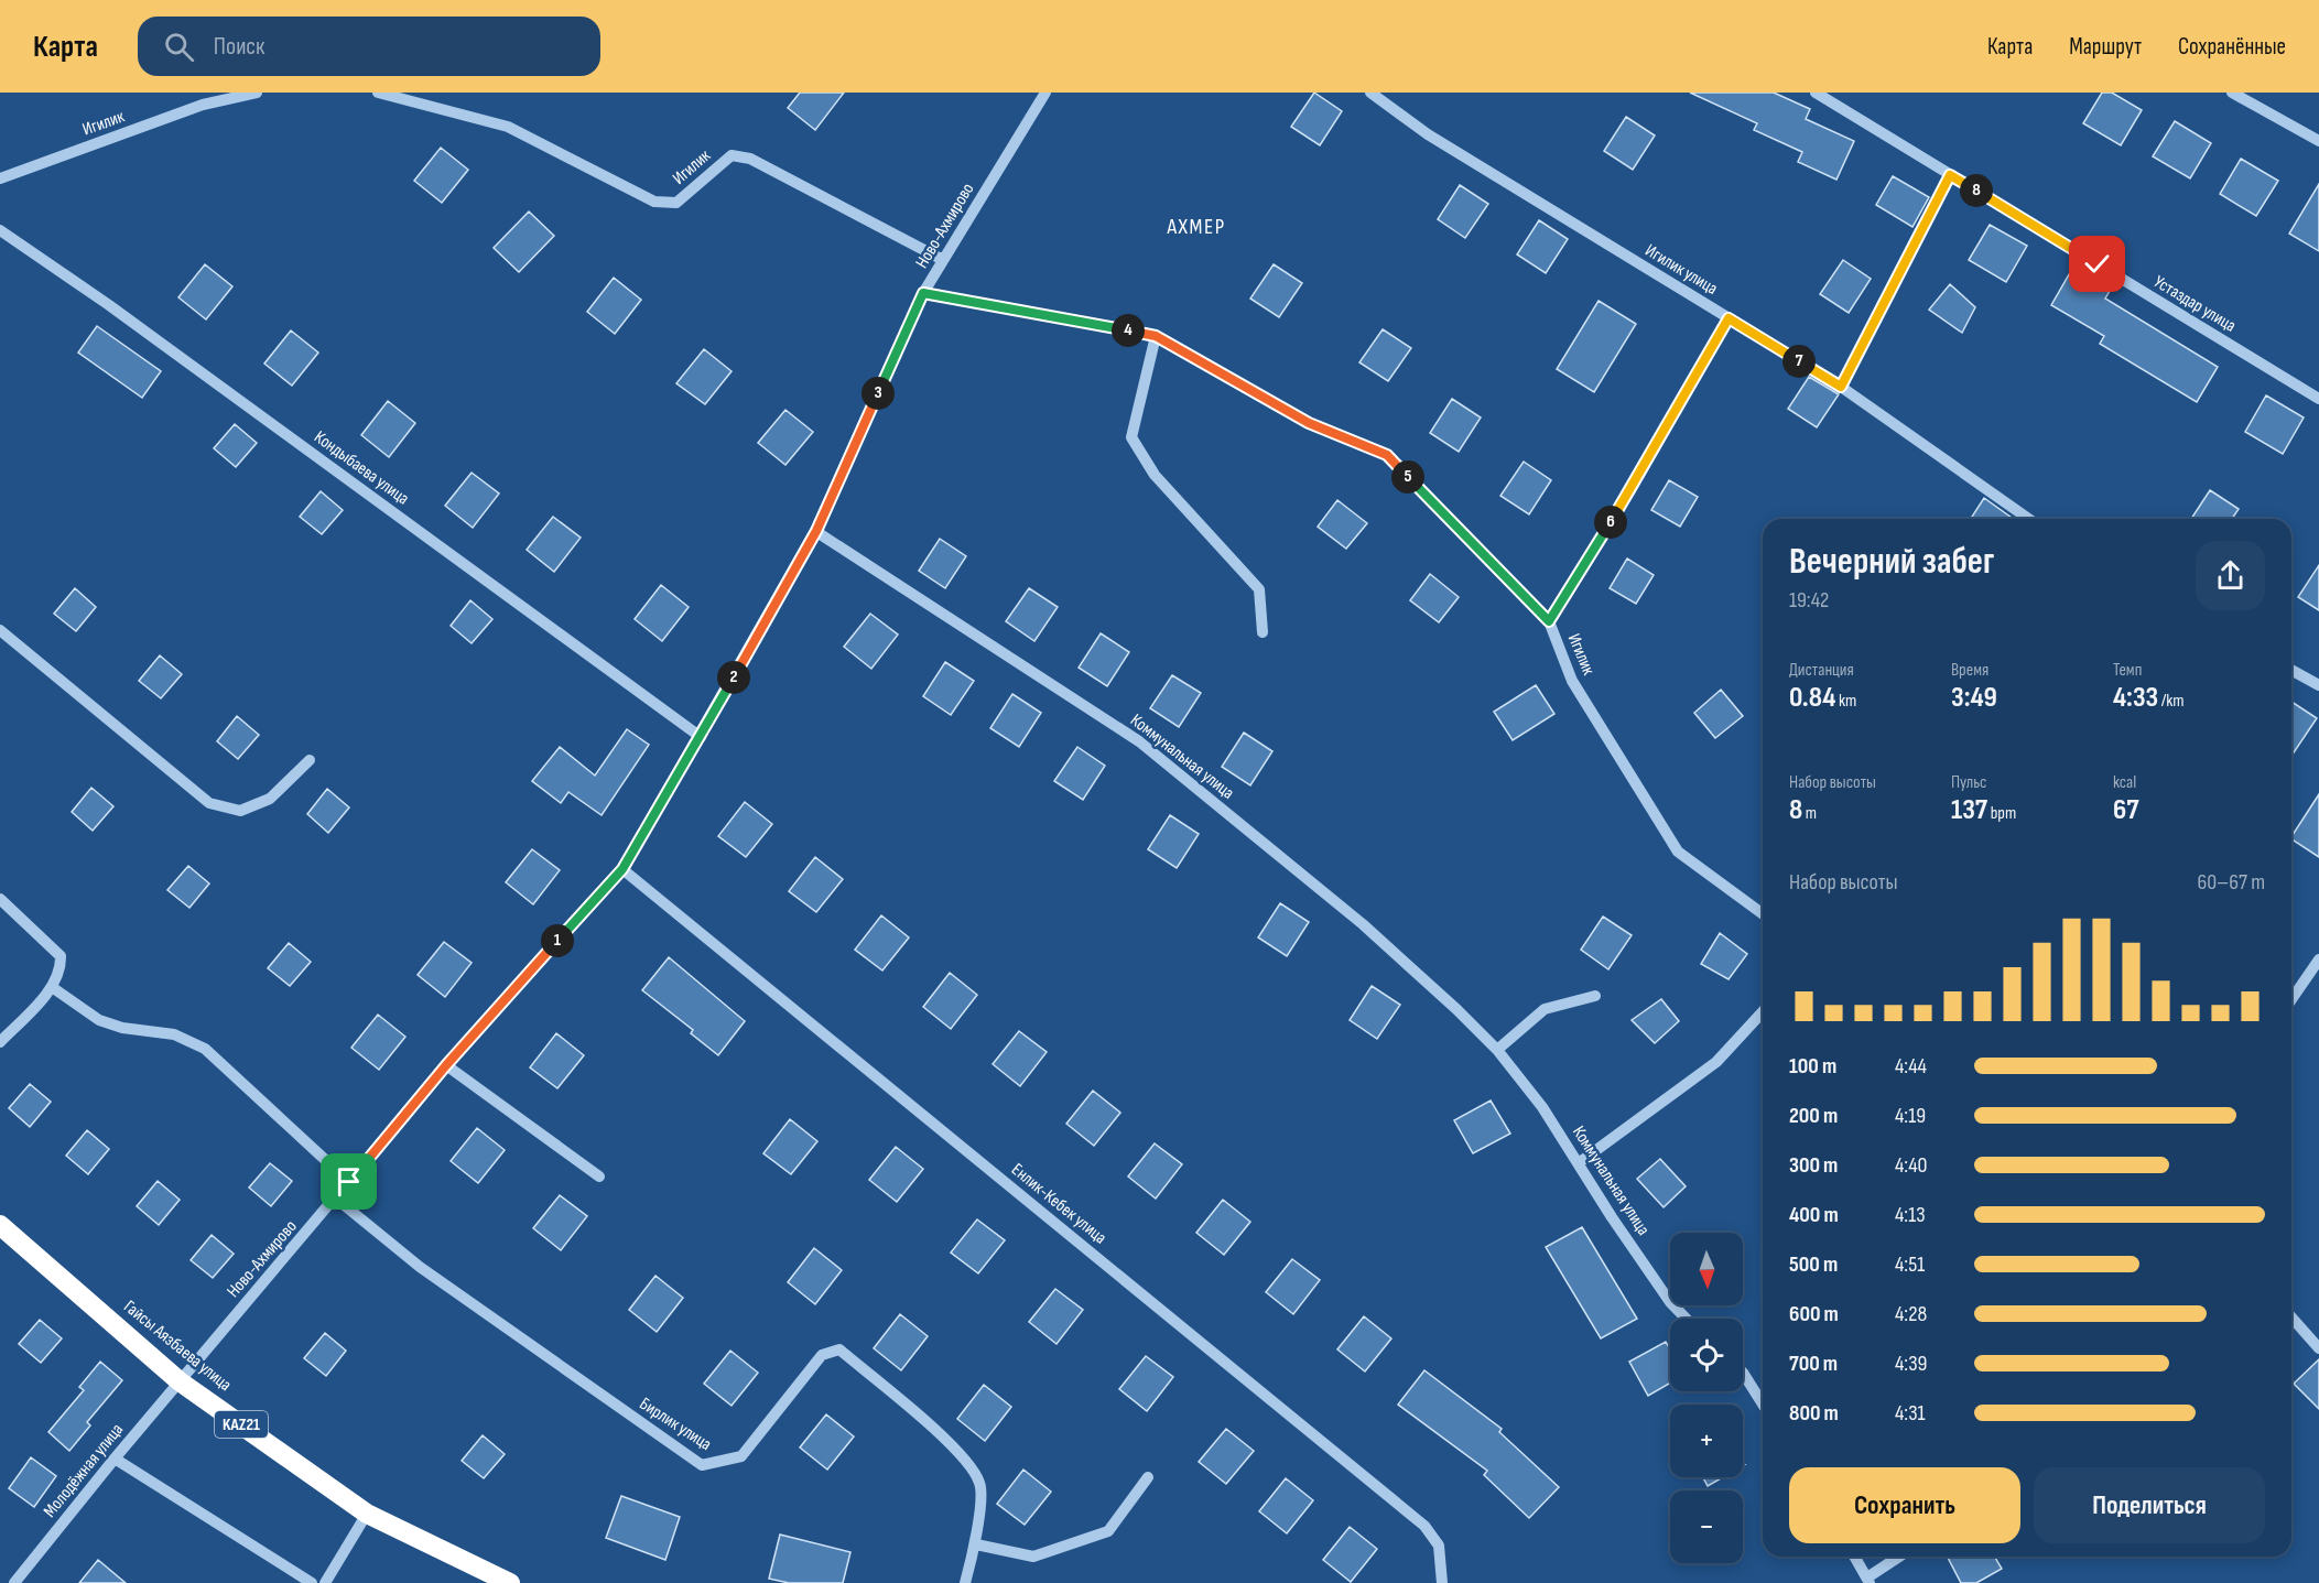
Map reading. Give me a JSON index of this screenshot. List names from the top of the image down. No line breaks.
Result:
{"streets":{"highway":["Гайсы Аязбаева улица","KAZ21"],"street":["Игилик","Ново-Ахмирово","Игилик улица","Устаздар улица","Кондыбаева улица","Коммунальная улица","Енлик-Кебек улица","Бирлик улица","Молодёжная улица"]},"crossings":[["Игилик","Ново-Ахмирово"],["Ново-Ахмирово","Кондыбаева улица"],["Ново-Ахмирово","Коммунальная улица"],["Ново-Ахмирово","Енлик-Кебек улица"],["Ново-Ахмирово","Гайсы Аязбаева улица"],["Ново-Ахмирово","Бирлик улица"],["Ново-Ахмирово","Молодёжная улица"],["Гайсы Аязбаева улица","Молодёжная улица"]],"districts":["АХМЕР"],"north":"bottom","page":{"header":"Карта","search":"Поиск","nav":["Карта","Маршрут","Сохранённые"],"pins":["8","4","7","3","5","6","2","1"],"heading":["Вечерний забег","19:42"],"stats":[["Дистанция","0.84 km"],["Время","3:49"],["Темп","4:33 /km"],["Набор высоты","8 m"],["Пульс","137 bpm"],["kcal","67"]],"chart":["Набор высоты","60–67 m"],"list":[{"name":"100 m","note":"4:44"},{"name":"200 m","note":"4:19"},{"name":"300 m","note":"4:40"},{"name":"400 m","note":"4:13"},{"name":"500 m","note":"4:51"},{"name":"600 m","note":"4:28"},{"name":"700 m","note":"4:39"},{"name":"800 m","note":"4:31"}],"map_buttons":["+","−"],"buttons":["Сохранить","Поделиться"]}}
